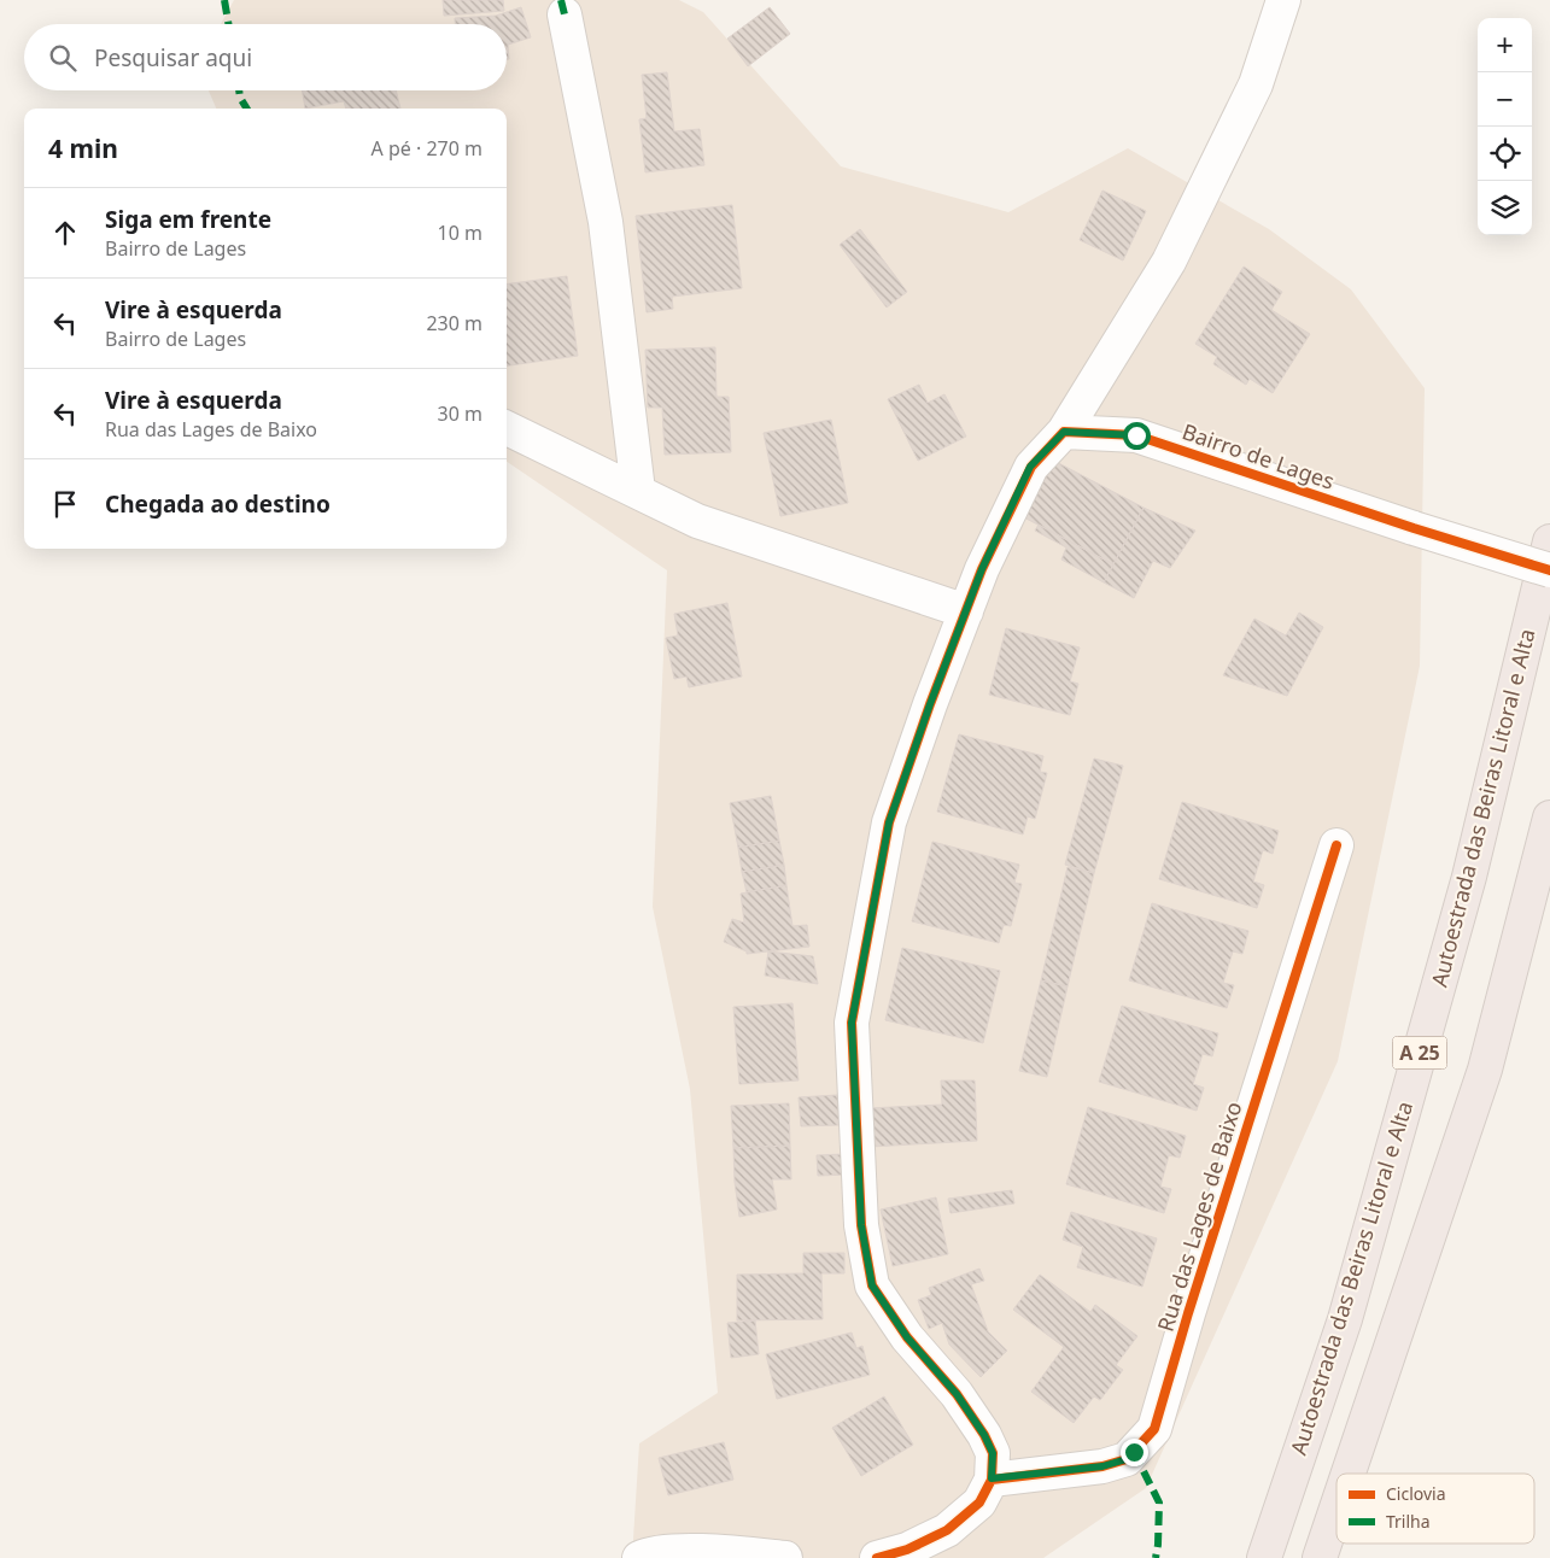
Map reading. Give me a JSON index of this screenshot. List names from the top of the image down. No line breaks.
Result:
{"streets":{"highway":["Autoestrada das Beiras Litoral e Alta","A 25"],"street":["Bairro de Lages","Rua das Lages de Baixo"]},"legend":["Ciclovia","Trilha"],"page":{"map_buttons":["+","−"],"search":"Pesquisar aqui","heading":["4 min","A pé · 270 m"],"list":[["Siga em frente","Bairro de Lages","10 m"],["Vire à esquerda","Bairro de Lages","230 m"],["Vire à esquerda","Rua das Lages de Baixo","30 m"],"Chegada ao destino"]}}
